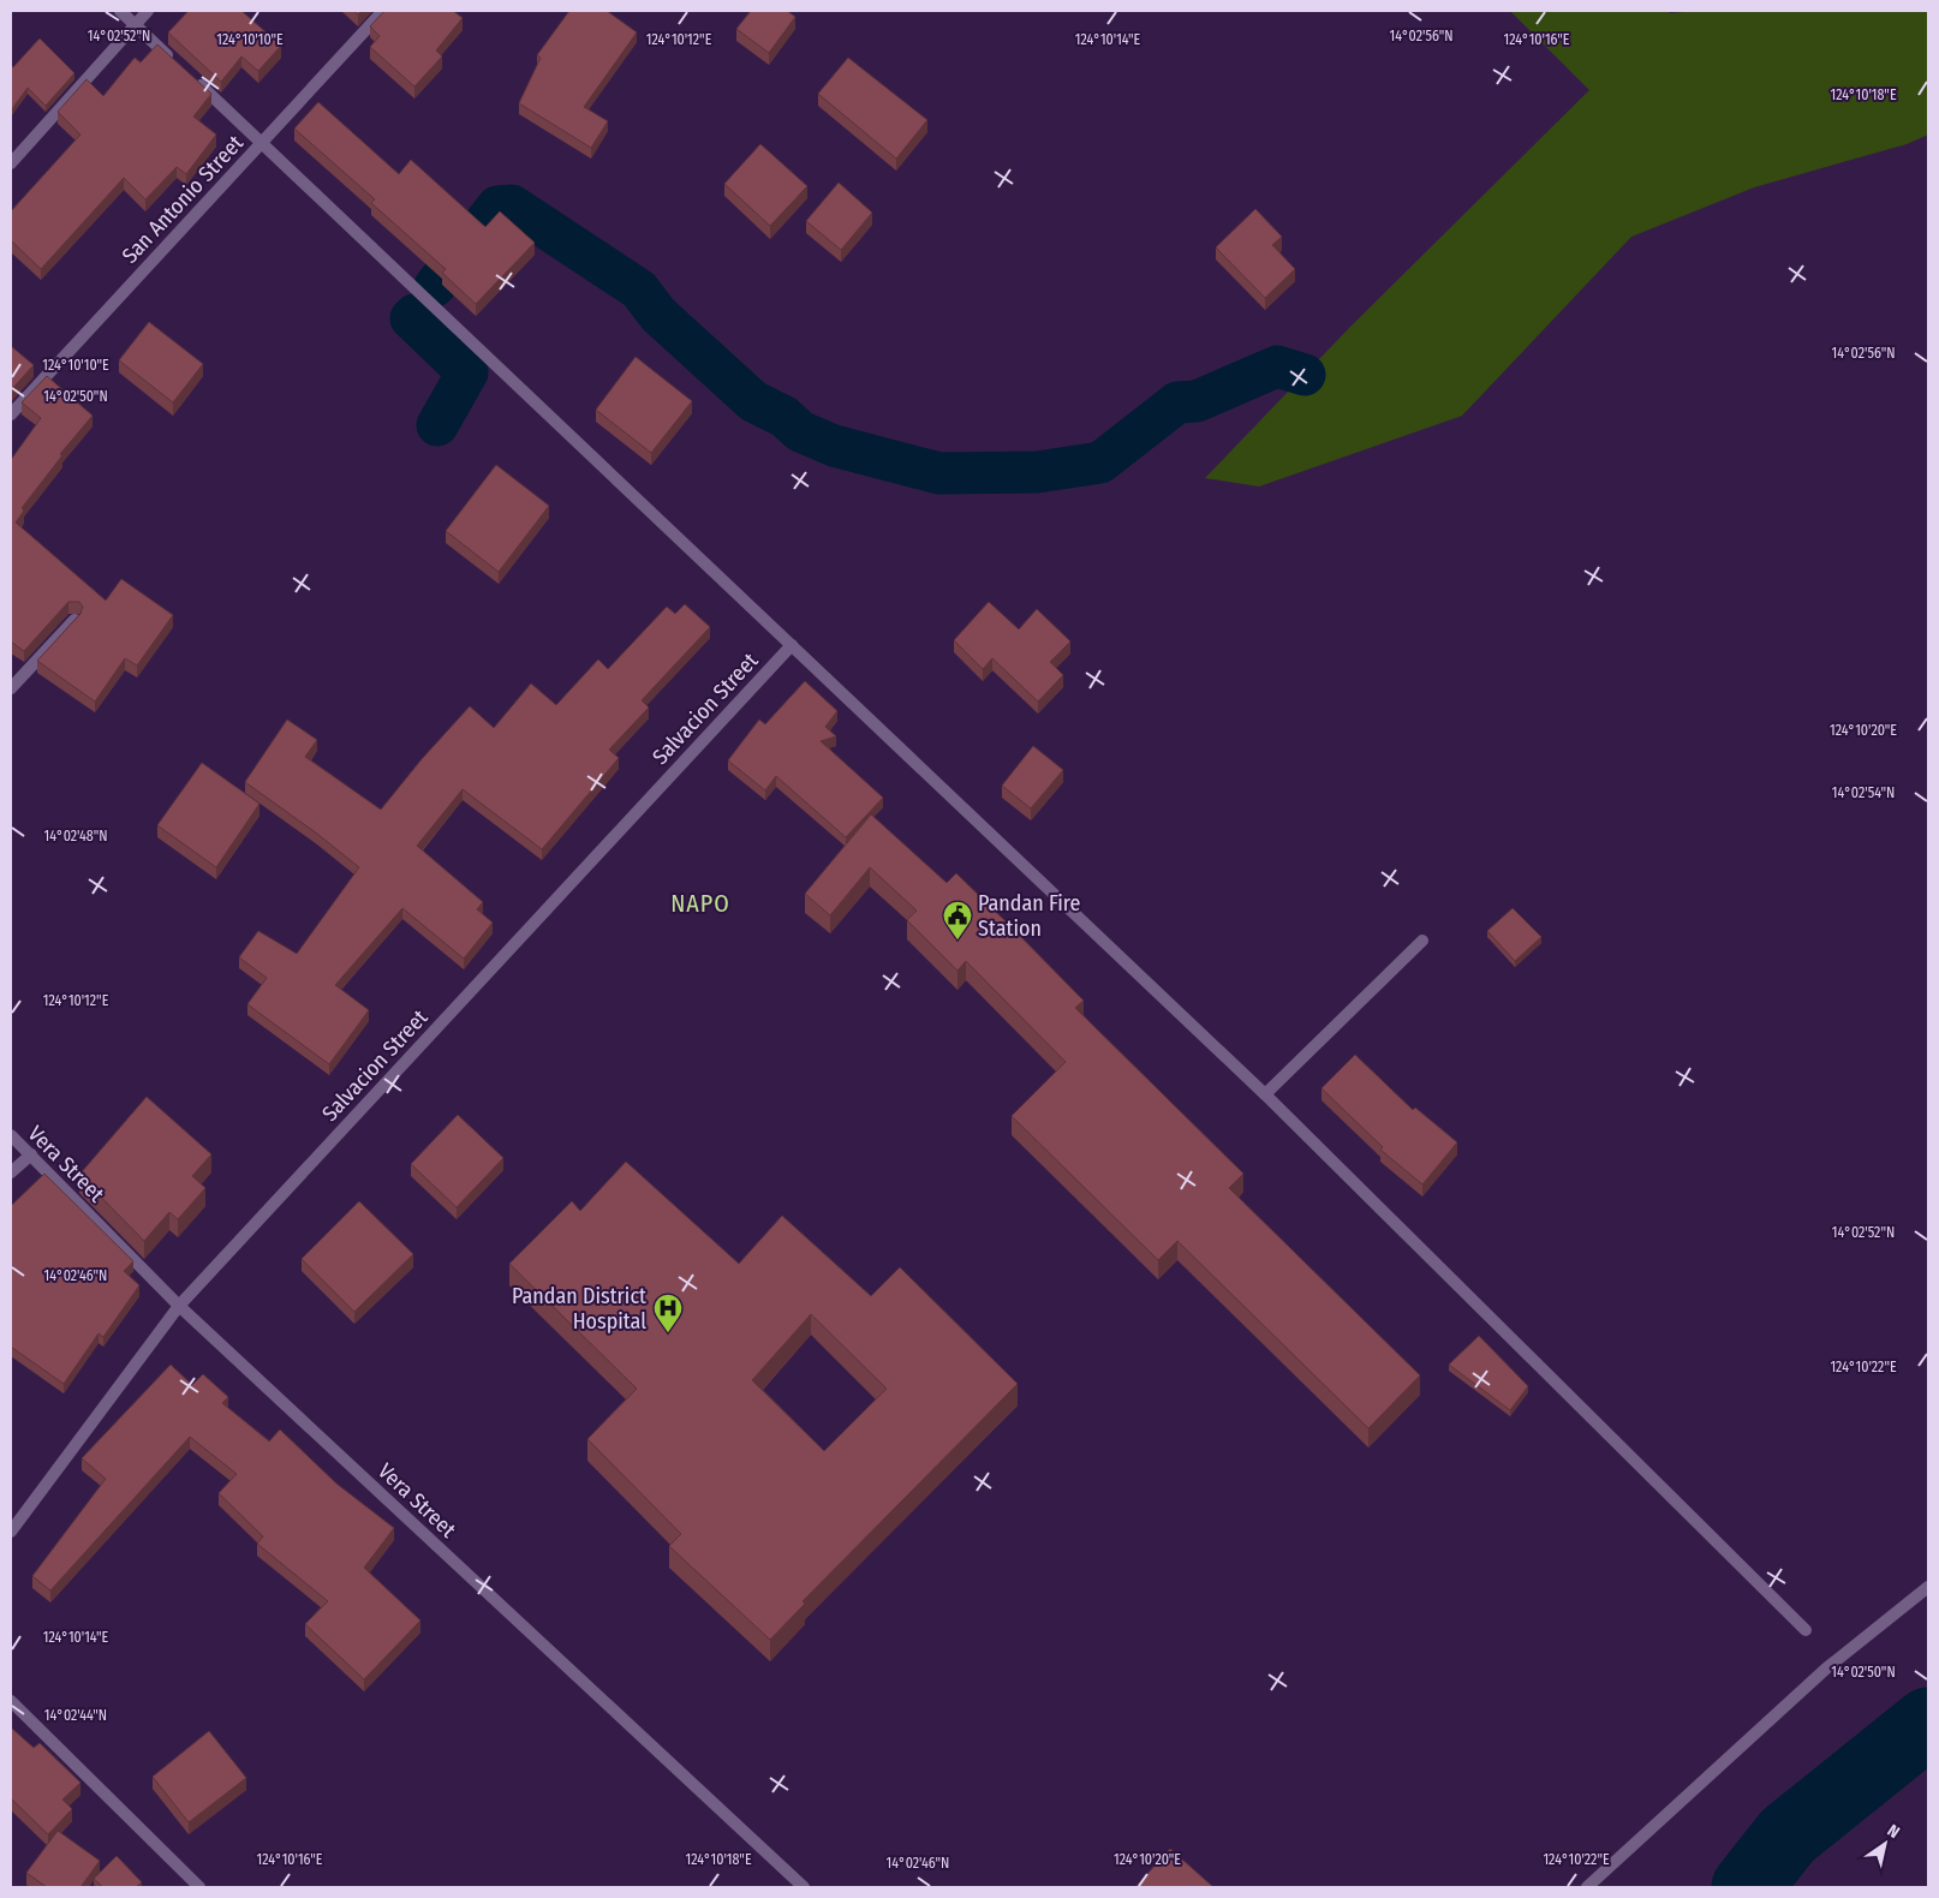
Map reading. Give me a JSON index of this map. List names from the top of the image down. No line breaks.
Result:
{"streets":{"street":["San Antonio Street","Salvacion Street","Vera Street"]},"crossings":[["Salvacion Street","Vera Street"]],"districts":["NAPO"],"places":{"public building":["Pandan Fire Station"],"hospital":["Pandan District Hospital"]},"north":"top right","coordinates":["14°02'52\"N","14°02'56\"N","124°10'10\"E","124°10'12\"E","124°10'14\"E","124°10'16\"E","124°10'18\"E","14°02'50\"N","124°10'20\"E","14°02'54\"N","14°02'48\"N","14°02'46\"N","124°10'22\"E","14°02'44\"N"]}
